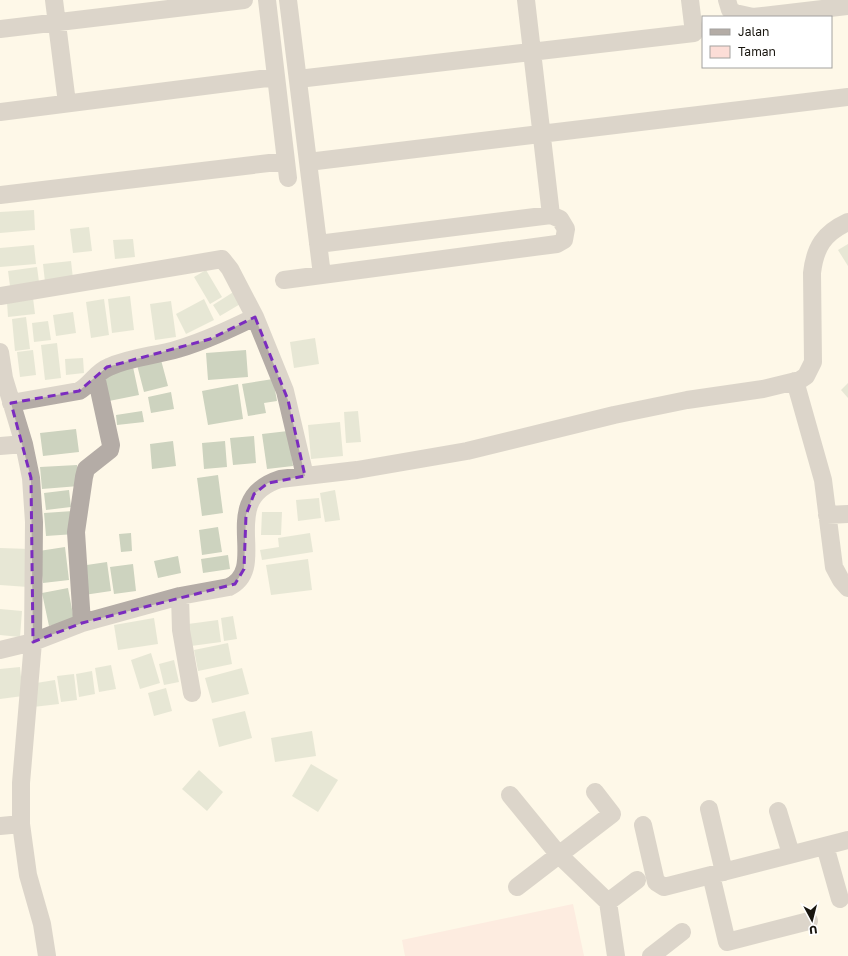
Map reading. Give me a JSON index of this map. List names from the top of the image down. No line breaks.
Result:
{"legend":["Jalan","Taman"],"north":"bottom"}
